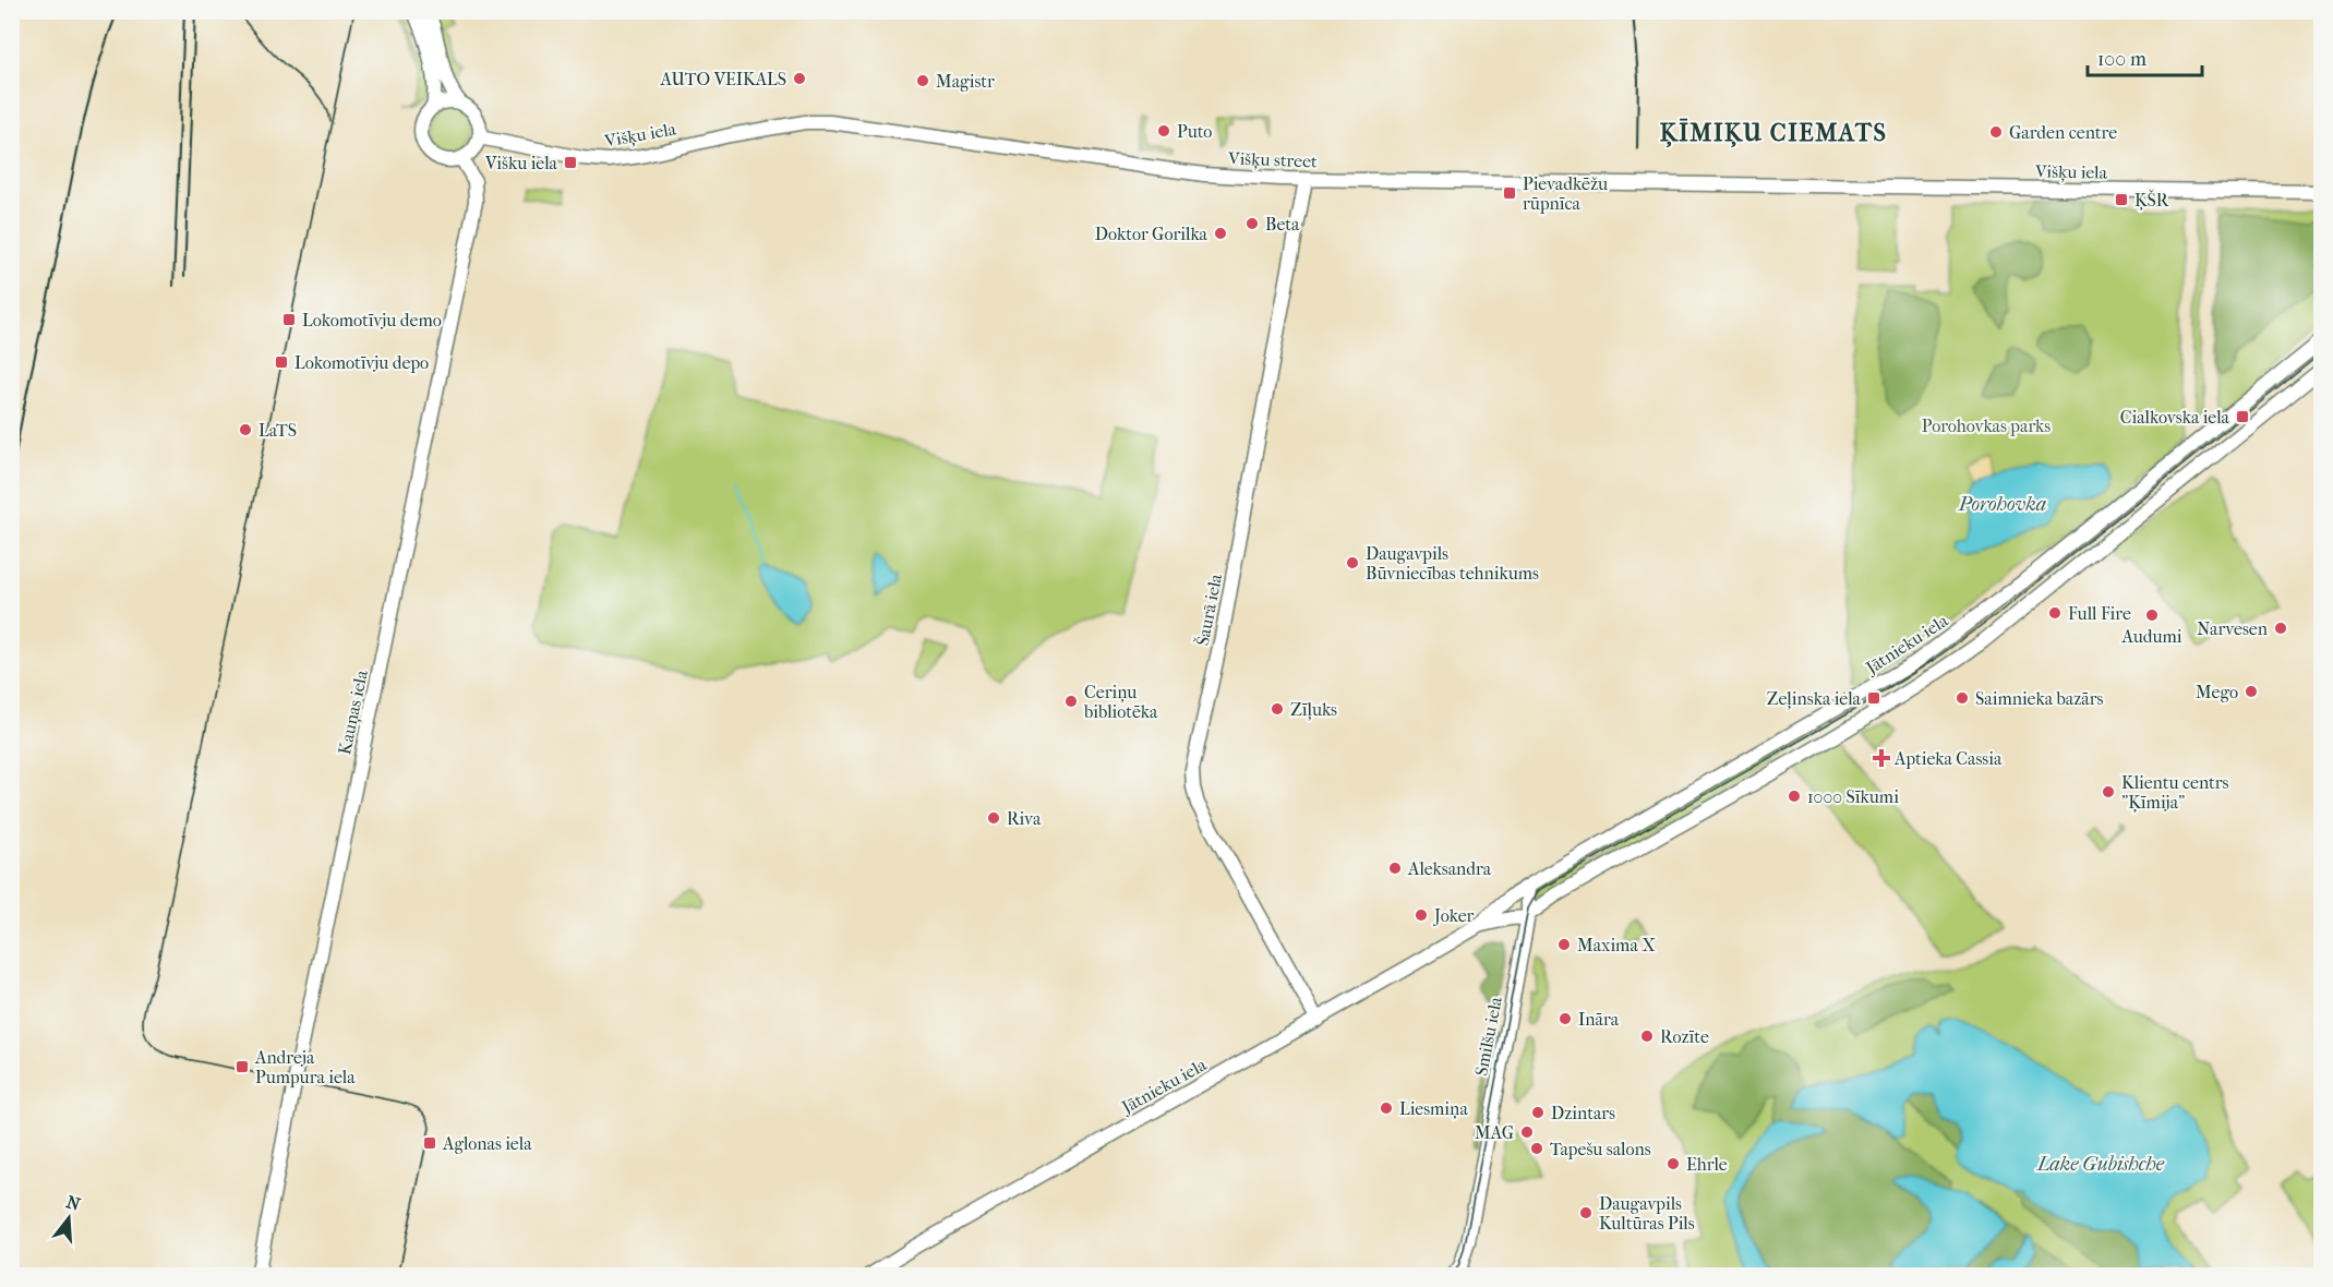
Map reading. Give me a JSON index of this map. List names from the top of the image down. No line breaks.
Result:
{"streets":{"street":["Višķu street","Šaurā iela","Jātnieku iela","Kauņas iela","Smilšu iela"]},"crossings":[["Višķu street","Šaurā iela"],["Višķu street","Kauņas iela"],["Šaurā iela","Jātnieku iela"],["Jātnieku iela","Smilšu iela"]],"districts":["ĶĪMIĶU CIEMATS"],"water":["Porohovka","Lake Gubishche"],"parks":["Porohovkas parks"],"places":{"other":["AUTO VEIKALS","Magistr","Puto","Garden centre","Beta","Doktor Gorilka","LaTS","Daugavpils Būvniecības tehnikums","Full Fire","Audumi","Narvesen","Mego","Saimnieka bazārs","Ceriņu bibliotēka","Zīļuks","Klientu centrs \"Ķīmija\"","1000 Sīkumi","Riva","Aleksandra","Joker","Maxima X","Ināra","Rozīte","Liesmiņa","Dzintars","MAG","Tapešu salons","Ehrle","Daugavpils Kultūras Pils"],"transit":["Višku iela","Pievadkēžu rūpnīca","ĶŠR","Lokomotīvju demo","Lokomotīvju depo","Cialkovska iela","Zeļinska iela","Andreja Pumpura iela","Aglonas iela"],"health":["Aptieka Cassia"]},"scale_bar":"100 m","north":"top"}
